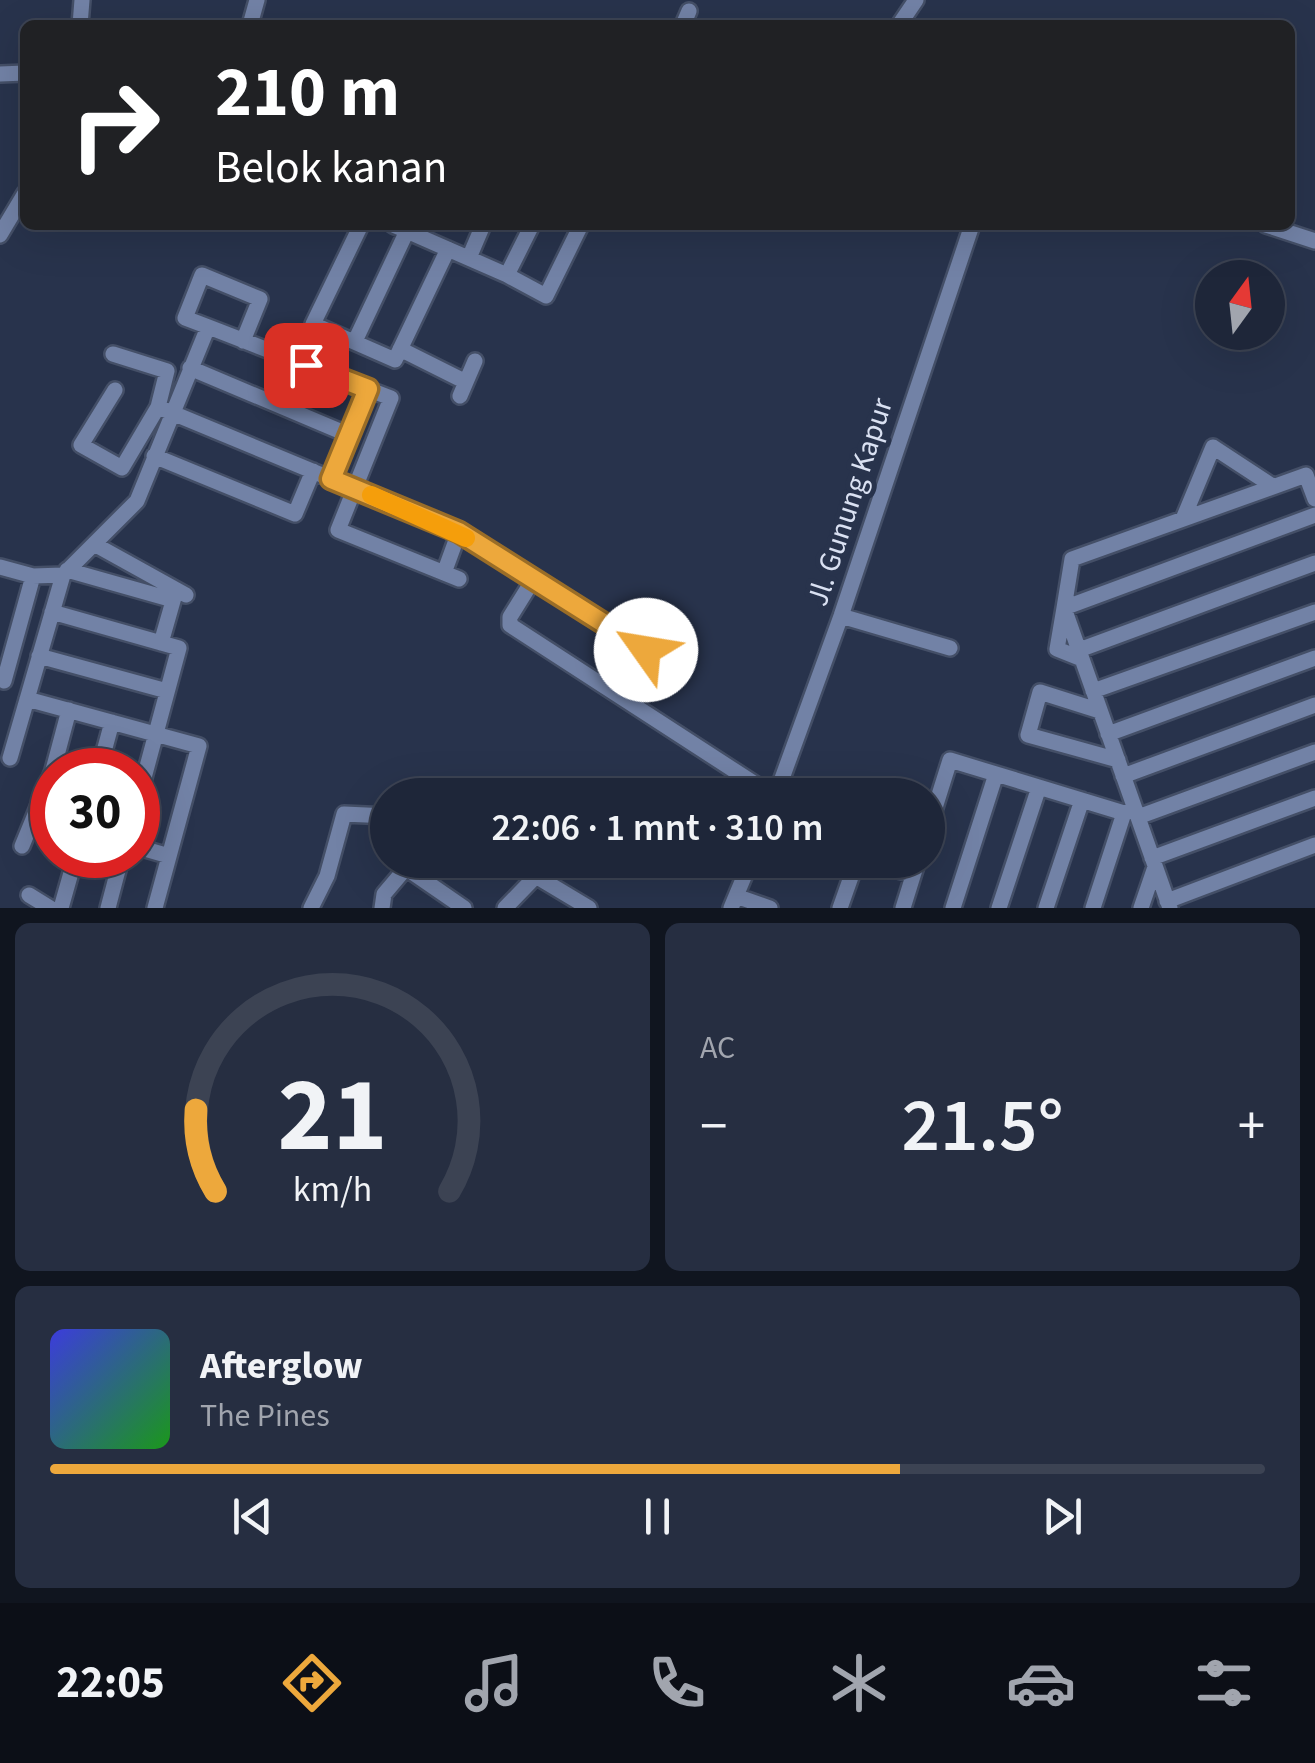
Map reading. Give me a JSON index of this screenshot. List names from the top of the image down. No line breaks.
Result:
{"streets":{"street":["Jl. Gunung Kapur"]},"north":"top","page":{"turn":["210 m","Belok kanan"],"limit":"30","trip":"22:06 · 1 mnt · 310 m","tile":"AC","heat":["−","21.5°","+"],"song":["Afterglow","The Pines"],"tabs":"22:05","gauge":["21","km/h"]}}
